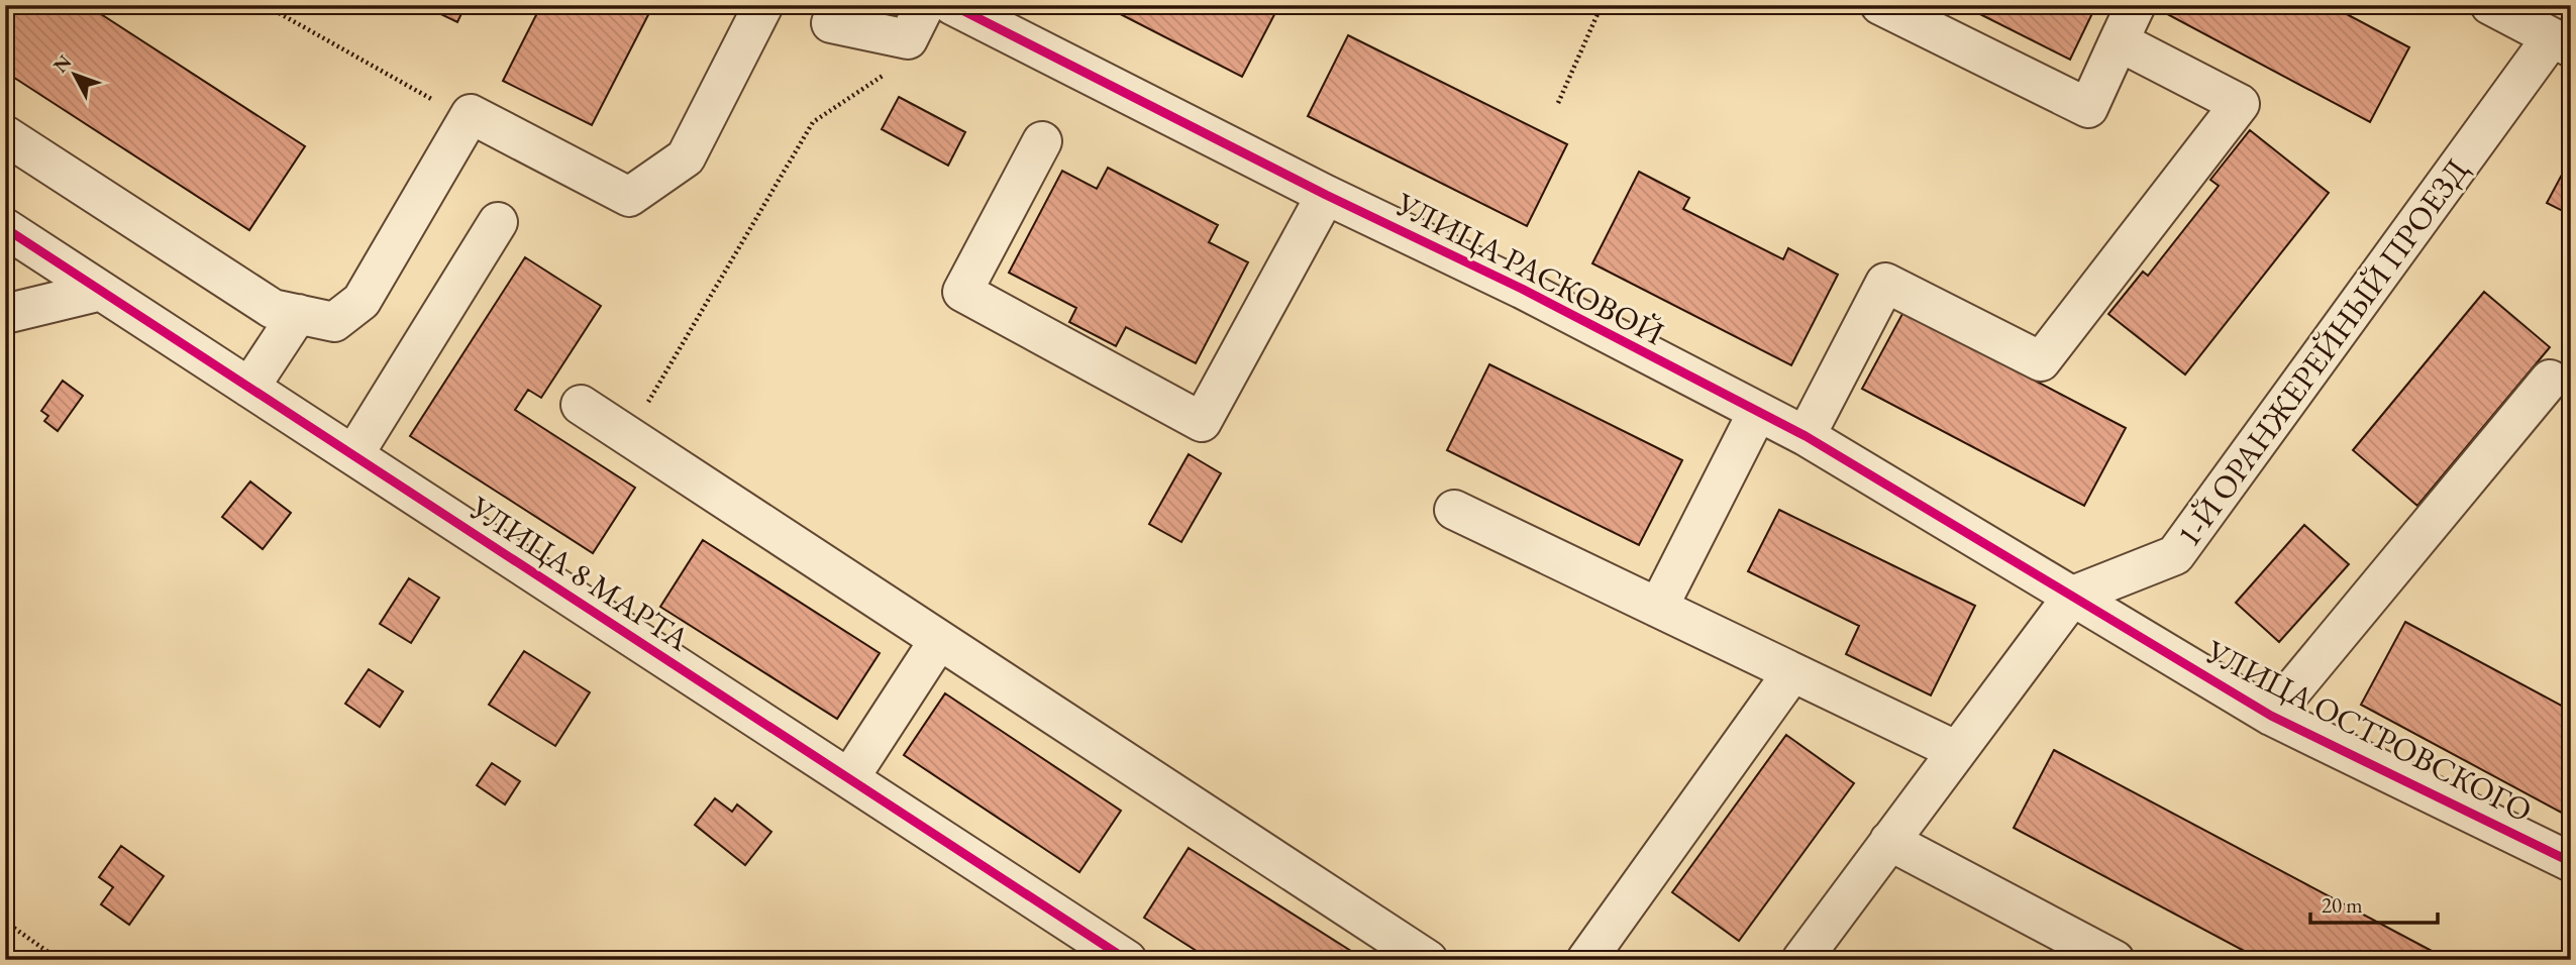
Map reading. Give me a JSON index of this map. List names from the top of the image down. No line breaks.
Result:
{"streets":{"street":["УЛИЦА РАСКОВОЙ","1-Й ОРАНЖЕРЕЙНЫЙ ПРОЕЗД","УЛИЦА 8 МАРТА","УЛИЦА ОСТРОВСКОГО"]},"crossings":[["УЛИЦА РАСКОВОЙ","1-Й ОРАНЖЕРЕЙНЫЙ ПРОЕЗД"],["УЛИЦА РАСКОВОЙ","УЛИЦА ОСТРОВСКОГО"],["1-Й ОРАНЖЕРЕЙНЫЙ ПРОЕЗД","УЛИЦА ОСТРОВСКОГО"]],"scale_bar":"20 m","north":"top left"}
